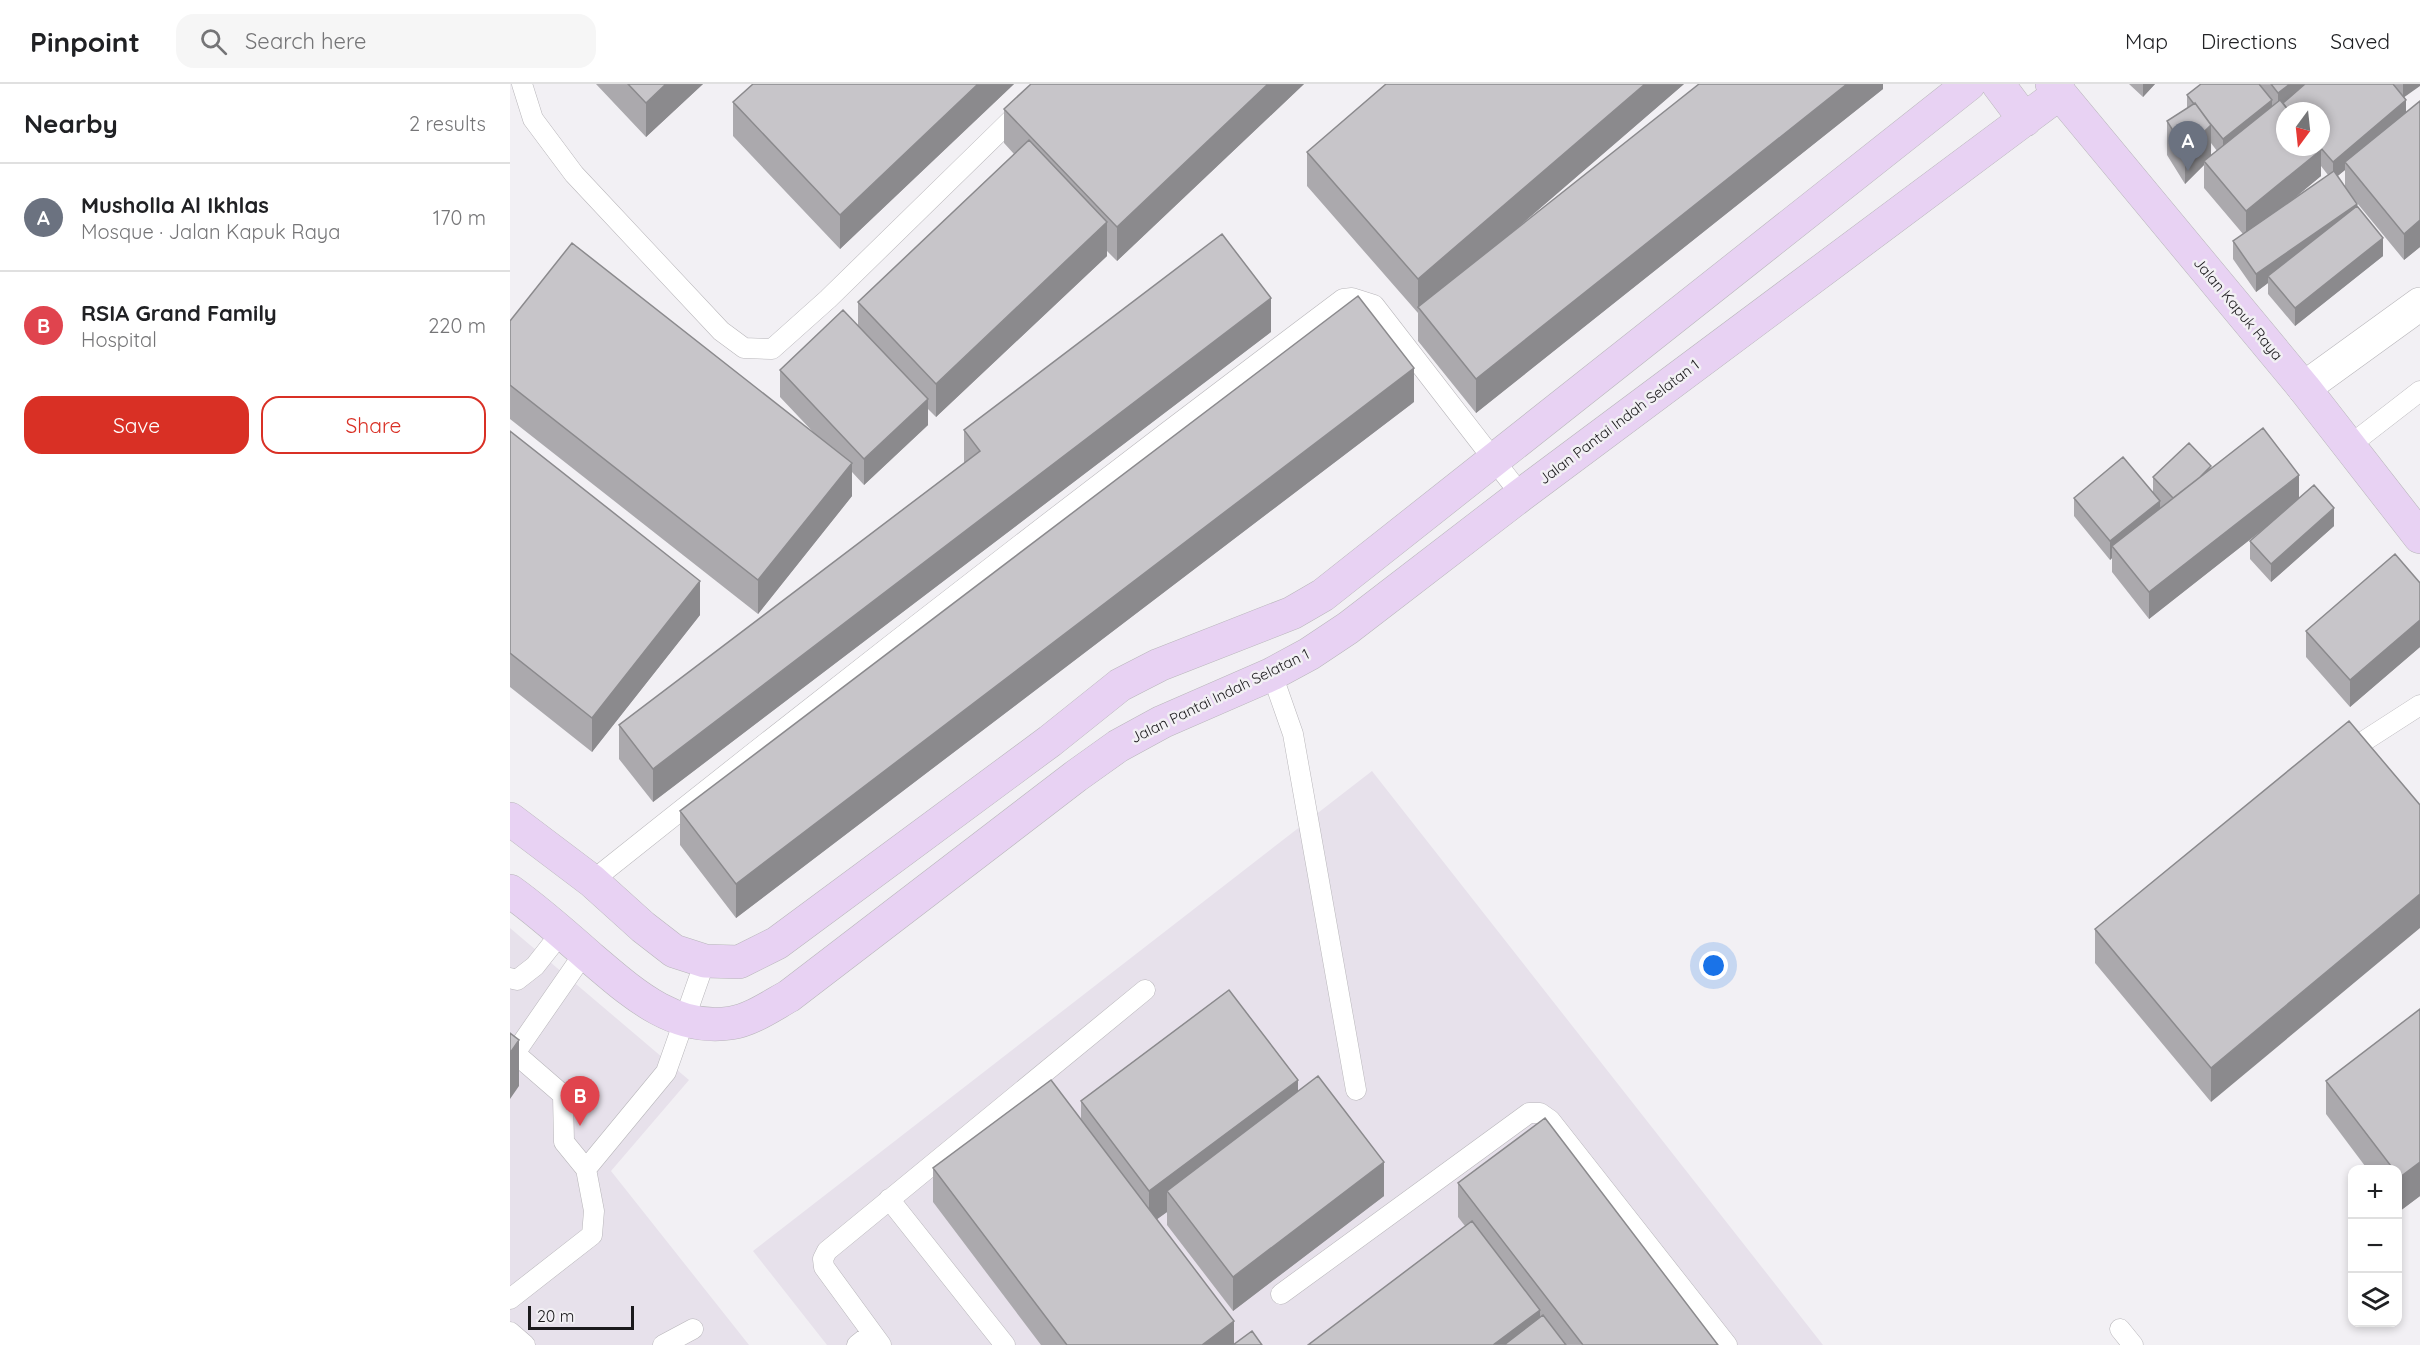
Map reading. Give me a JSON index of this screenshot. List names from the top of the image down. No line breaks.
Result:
{"streets":{"street":["Jalan Kapuk Raya","Jalan Pantai Indah Selatan 1"]},"crossings":[["Jalan Kapuk Raya","Jalan Pantai Indah Selatan 1"]],"scale_bar":"20 m","north":"bottom","page":{"header":"Pinpoint","search":"Search here","nav":["Map","Directions","Saved"],"heading":["Nearby","2 results"],"pins":["A","B"],"list":[{"mark":"A","name":"Musholla Al Ikhlas","note":"Mosque · Jalan Kapuk Raya","value":"170 m"},{"mark":"B","name":"RSIA Grand Family","note":"Hospital","value":"220 m"}],"buttons":["Save","Share"],"map_buttons":["+","−"],"scale":"20 m"}}
